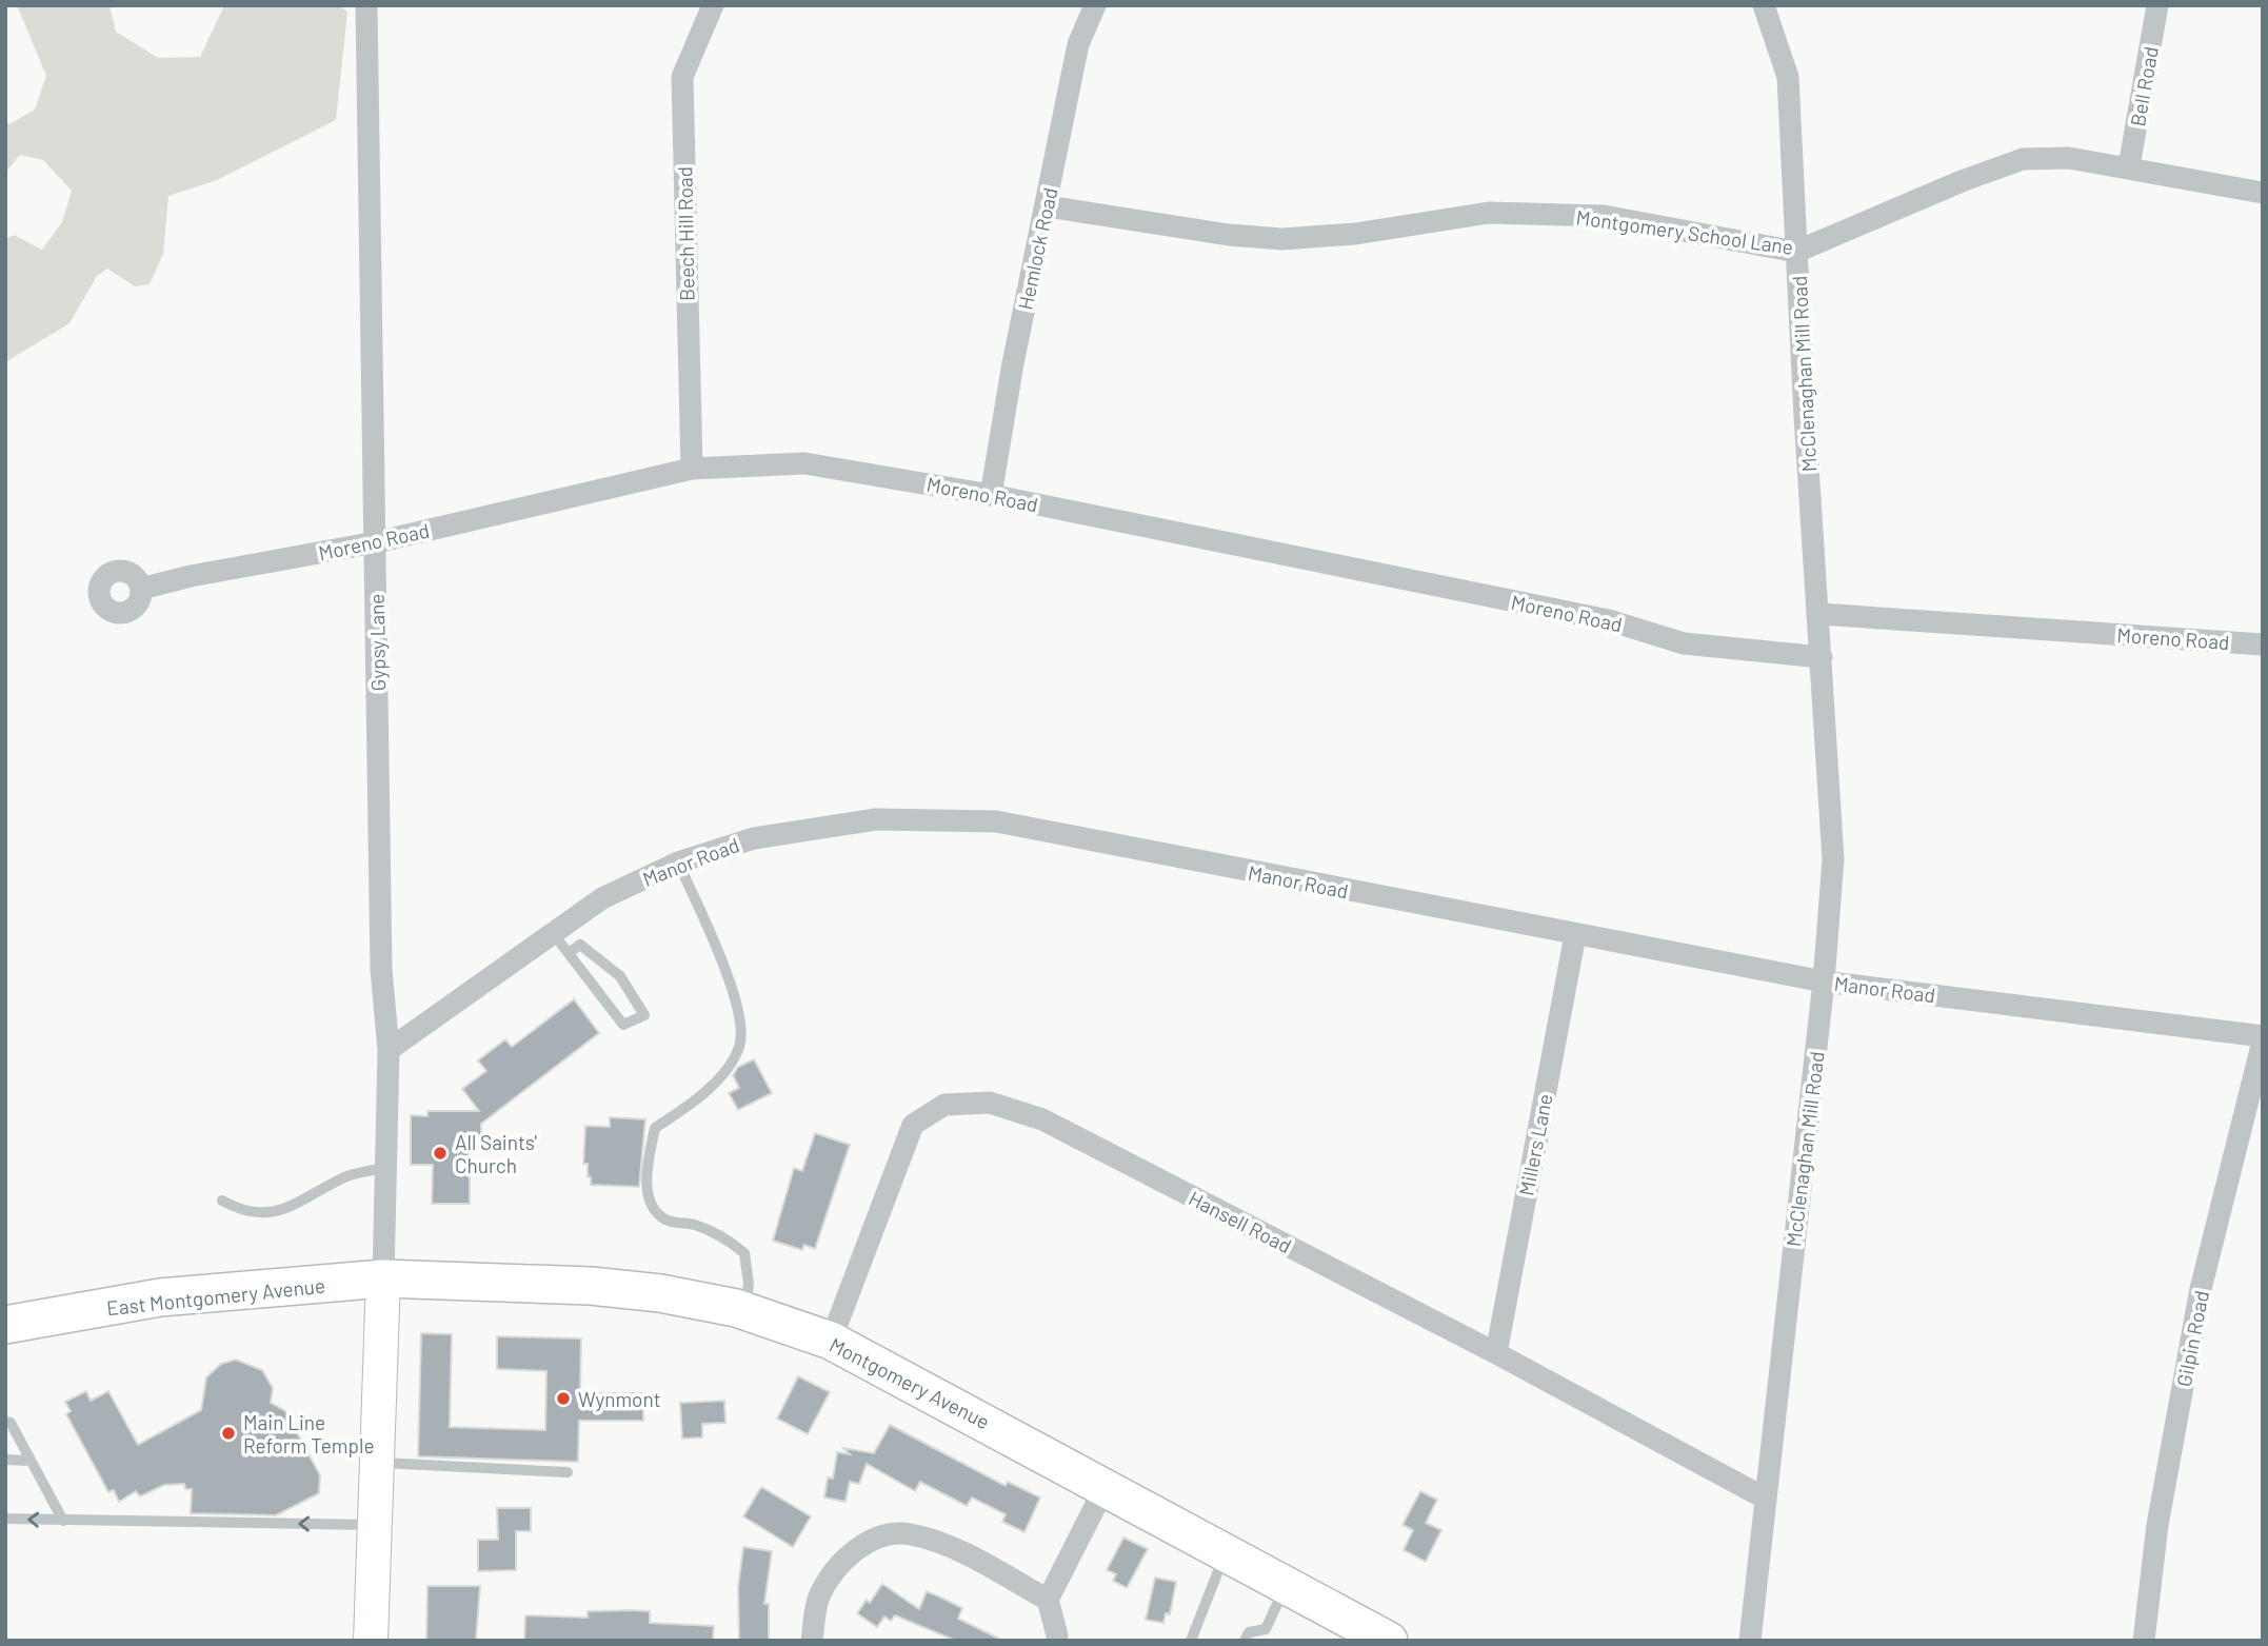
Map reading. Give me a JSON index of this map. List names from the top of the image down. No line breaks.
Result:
{"streets":{"main road":["East Montgomery Avenue","Montgomery Avenue"],"street":["Bell Road","Montgomery School Lane","Beech Hill Road","Hemlock Road","McClenaghan Mill Road","Moreno Road","Gypsy Lane","Manor Road","Millers Lane","Hansell Road","Gilpin Road"]},"crossings":[["Bell Road","Montgomery School Lane"],["Montgomery School Lane","Hemlock Road"],["Montgomery School Lane","McClenaghan Mill Road"],["Beech Hill Road","Moreno Road"],["Hemlock Road","Moreno Road"],["McClenaghan Mill Road","Moreno Road"],["McClenaghan Mill Road","Manor Road"],["McClenaghan Mill Road","Hansell Road"],["Moreno Road","Gypsy Lane"],["Gypsy Lane","Manor Road"],["Gypsy Lane","East Montgomery Avenue"],["Gypsy Lane","Montgomery Avenue"],["Manor Road","Millers Lane"],["Manor Road","Gilpin Road"],["Millers Lane","Hansell Road"],["Hansell Road","Montgomery Avenue"],["East Montgomery Avenue","Montgomery Avenue"]],"places":["All Saints' Church","Wynmont","Main Line Reform Temple"]}
